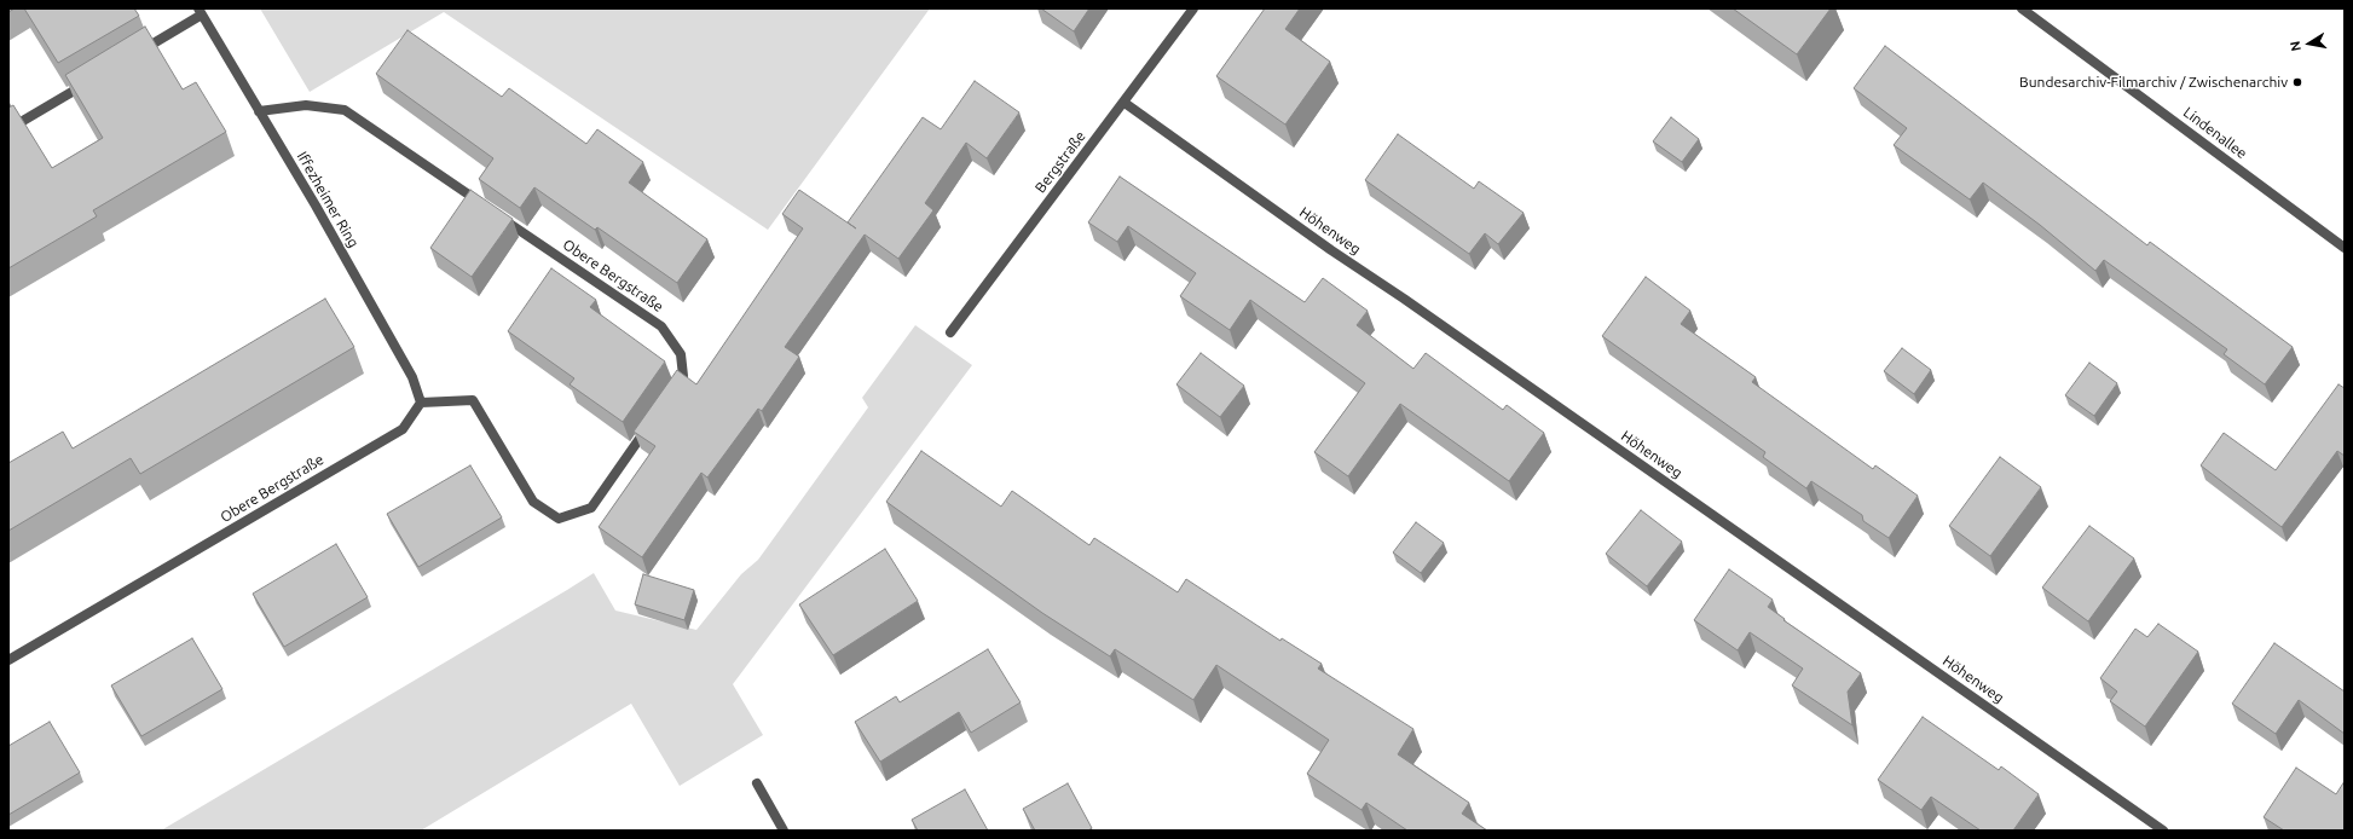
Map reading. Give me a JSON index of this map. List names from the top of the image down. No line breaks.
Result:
{"streets":{"street":["Lindenallee","Bergstraße","Iffezheimer Ring","Höhenweg","Obere Bergstraße"]},"crossings":[["Bergstraße","Höhenweg"],["Iffezheimer Ring","Obere Bergstraße"]],"places":["Bundesarchiv-Filmarchiv / Zwischenarchiv"],"north":"left"}
